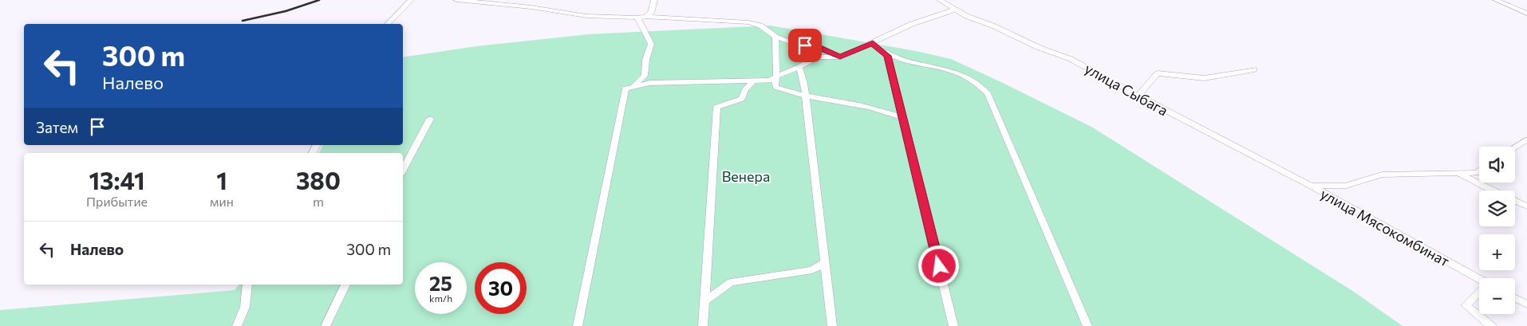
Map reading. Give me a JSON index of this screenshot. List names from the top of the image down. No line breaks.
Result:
{"streets":{"street":["улица Сыбага","улица Мясокомбинат"]},"crossings":[["улица Сыбага","улица Мясокомбинат"]],"parks":["Венера"],"page":{"turn":["300 m","Налево"],"then":"Затем","map_buttons":["+","−"],"eta":["13:41","Прибытие","1","мин","380","m"],"list":[{"name":"Налево","value":"300 m"}],"speed":"25 km/h","limit":"30"}}
